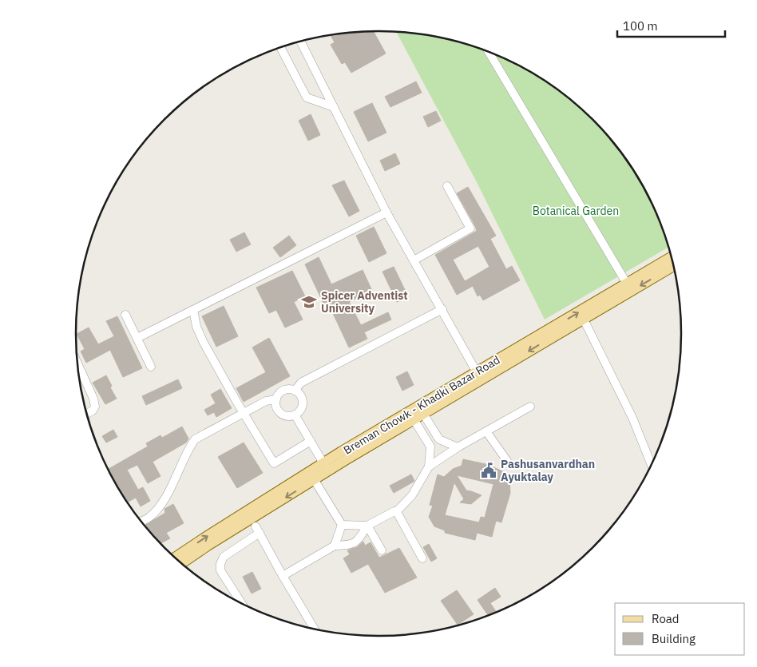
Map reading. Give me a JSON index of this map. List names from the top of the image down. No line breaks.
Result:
{"streets":{"main road":["Breman Chowk - Khadki Bazar Road"]},"parks":["Botanical Garden"],"places":{"school or university":["Spicer Adventist University"],"public building":["Pashusanvardhan Ayuktalay"]},"legend":["Road","Building"],"scale_bar":"100 m"}
